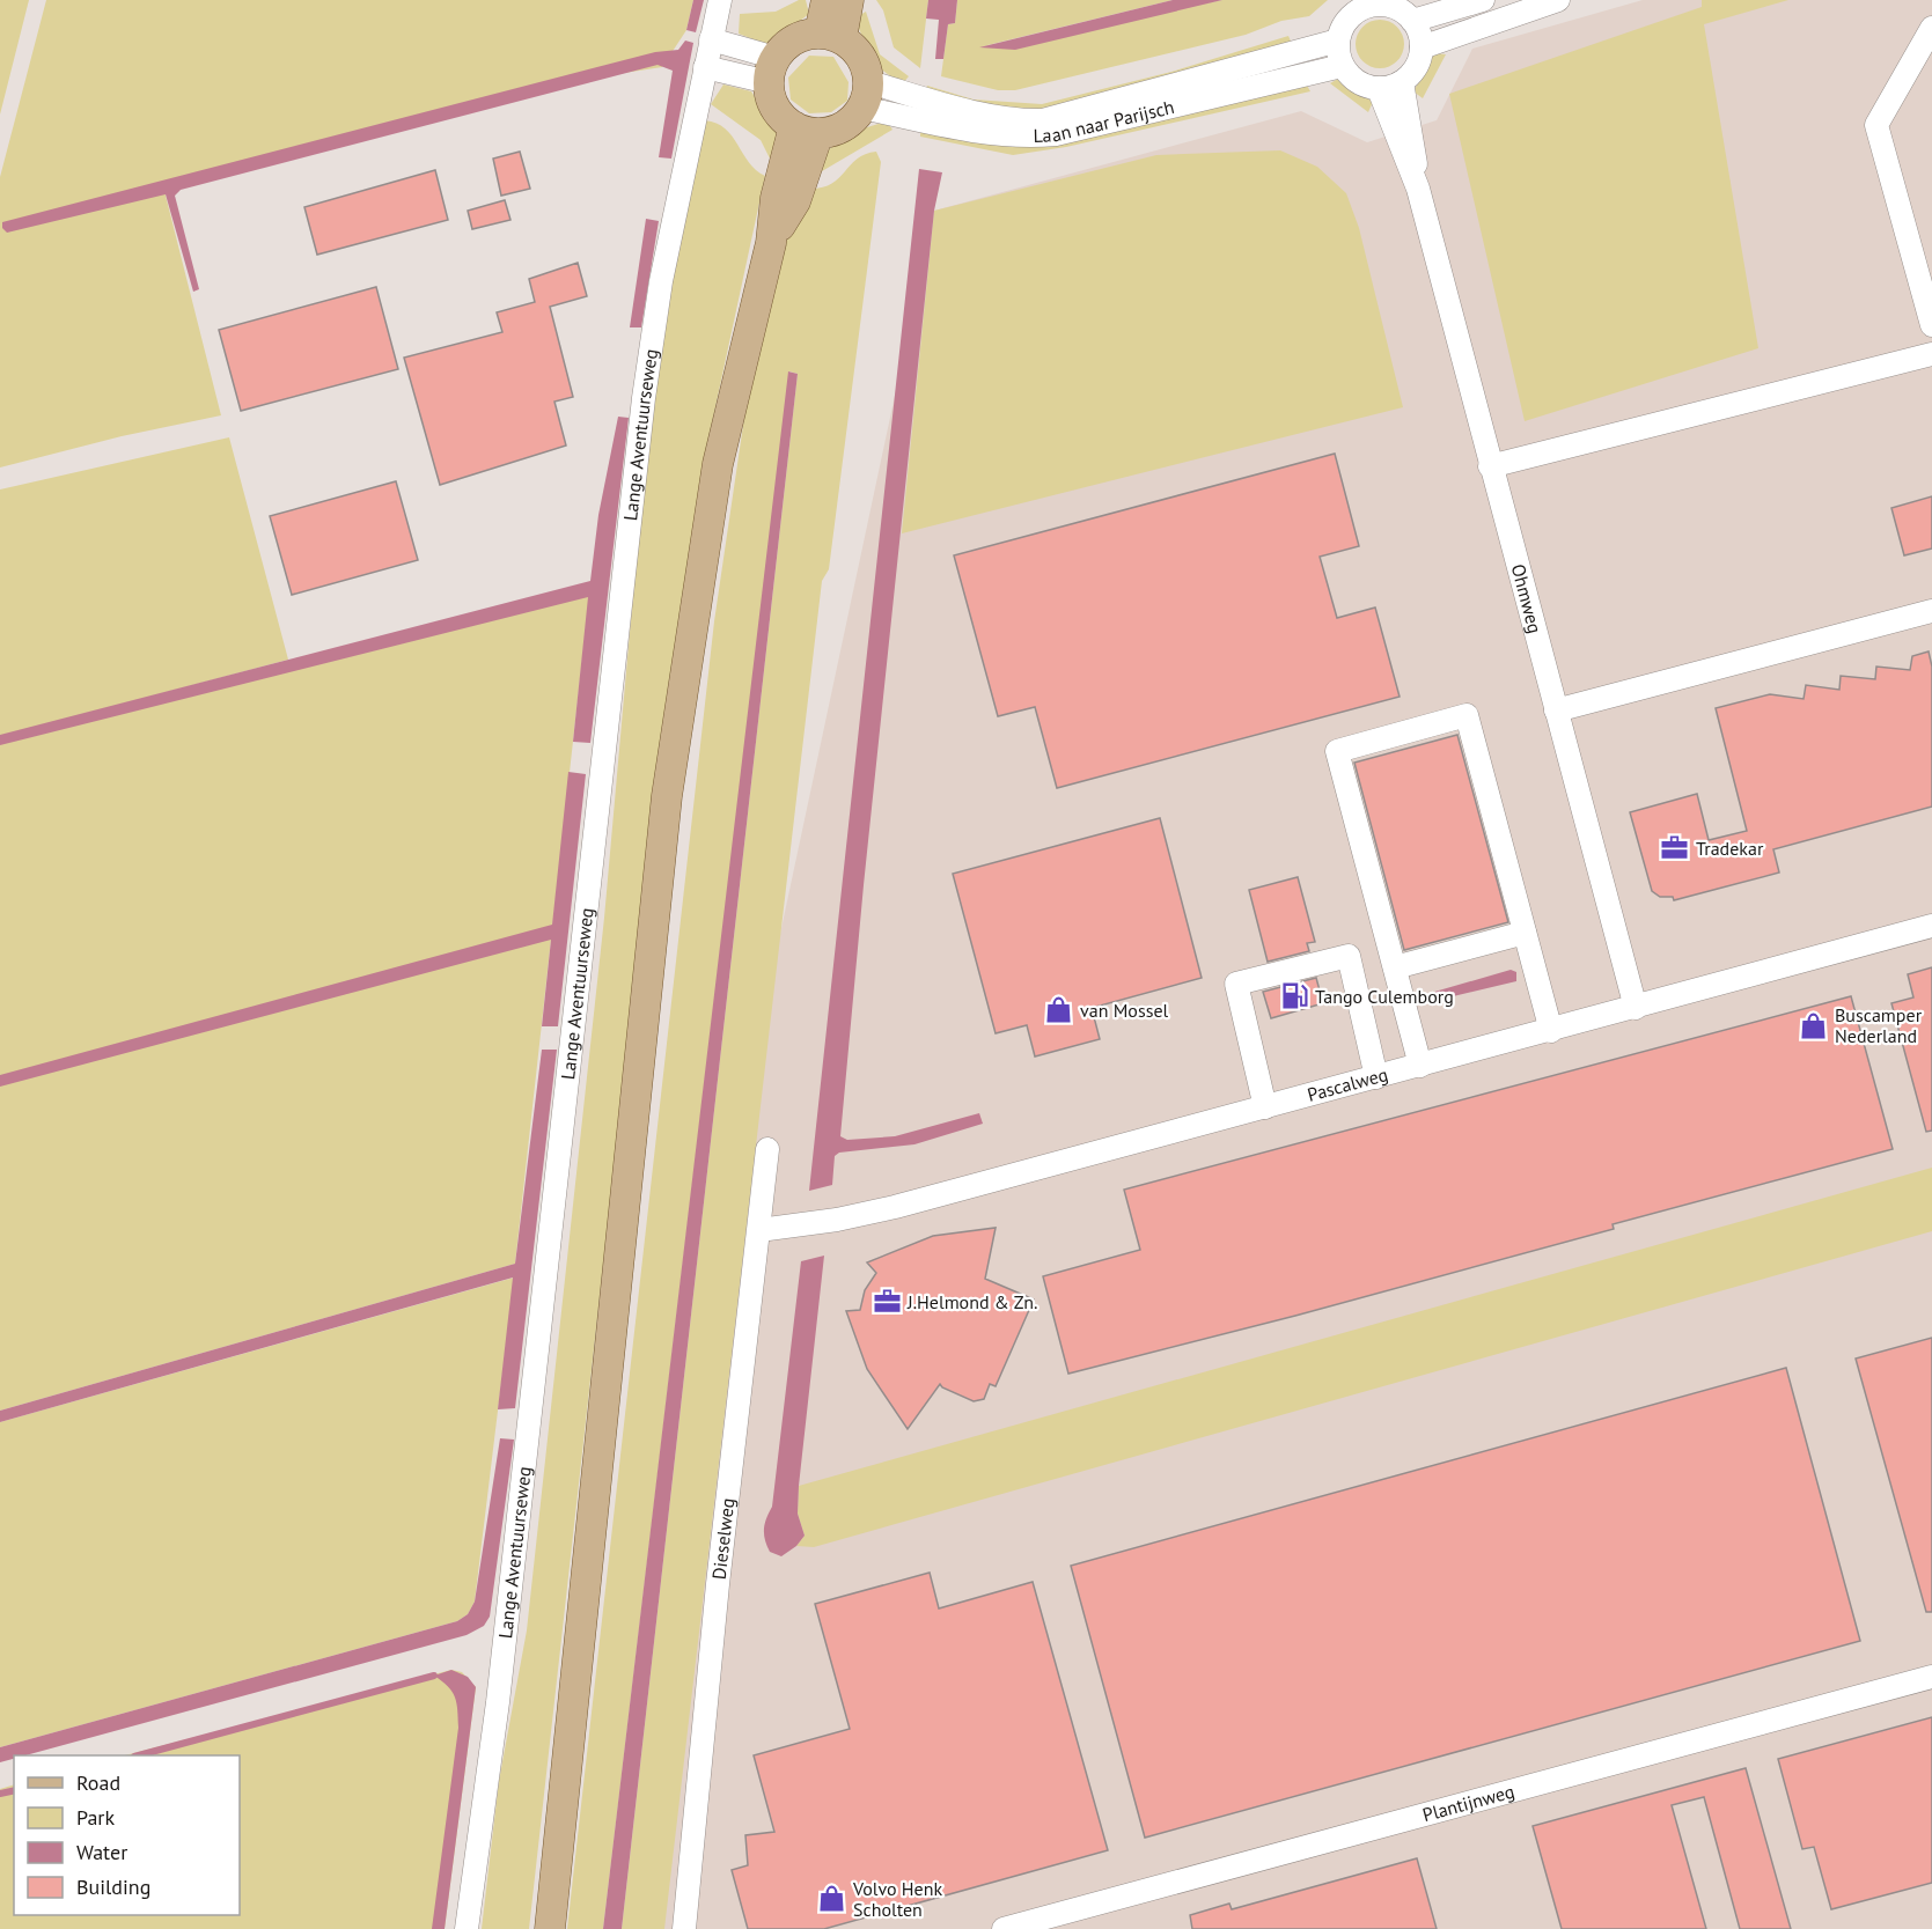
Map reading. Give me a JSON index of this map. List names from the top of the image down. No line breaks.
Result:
{"streets":{"street":["Laan naar Parijsch","Lange Aventuurseweg","Ohmweg","Pascalweg","Dieselweg","Plantijnweg"]},"crossings":[["Laan naar Parijsch","Ohmweg"],["Ohmweg","Pascalweg"],["Pascalweg","Dieselweg"]],"places":{"office":["Tradekar","J.Helmond & Zn."],"fuel station":["Tango Culemborg"],"shop":["van Mossel","Buscamper Nederland","Volvo Henk Scholten"]},"legend":["Road","Park","Water","Building"]}
